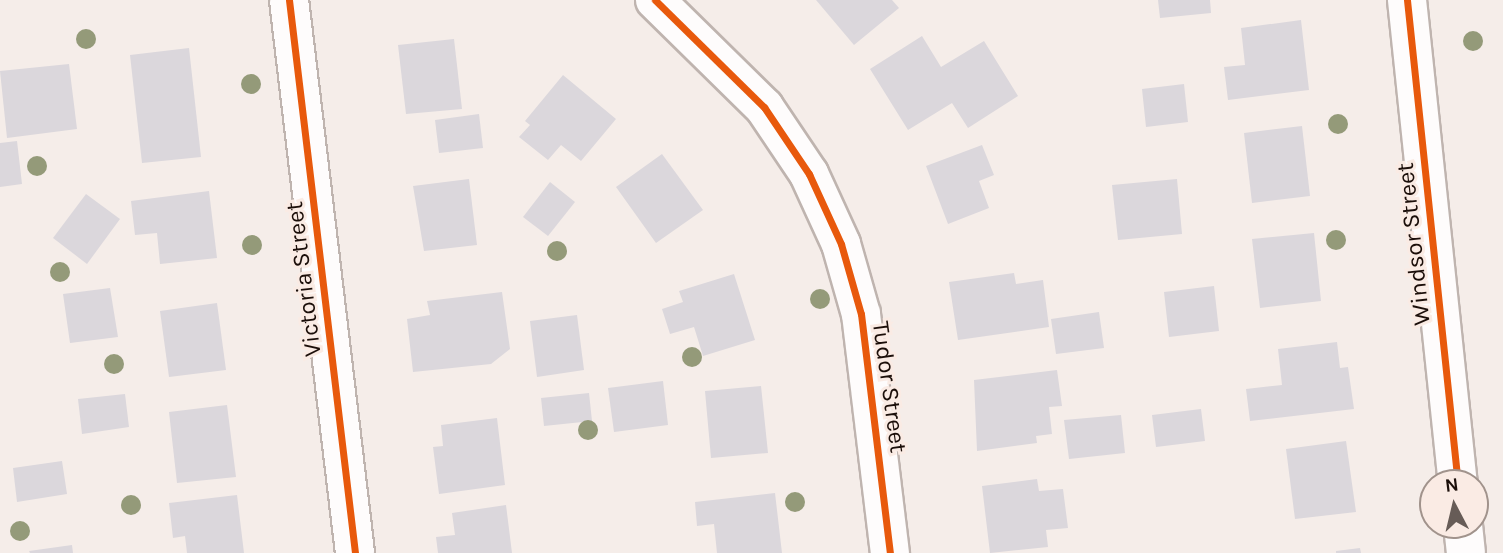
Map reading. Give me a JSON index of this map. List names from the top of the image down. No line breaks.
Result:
{"streets":{"street":["Windsor Street","Victoria Street","Tudor Street"]},"north":"top"}
